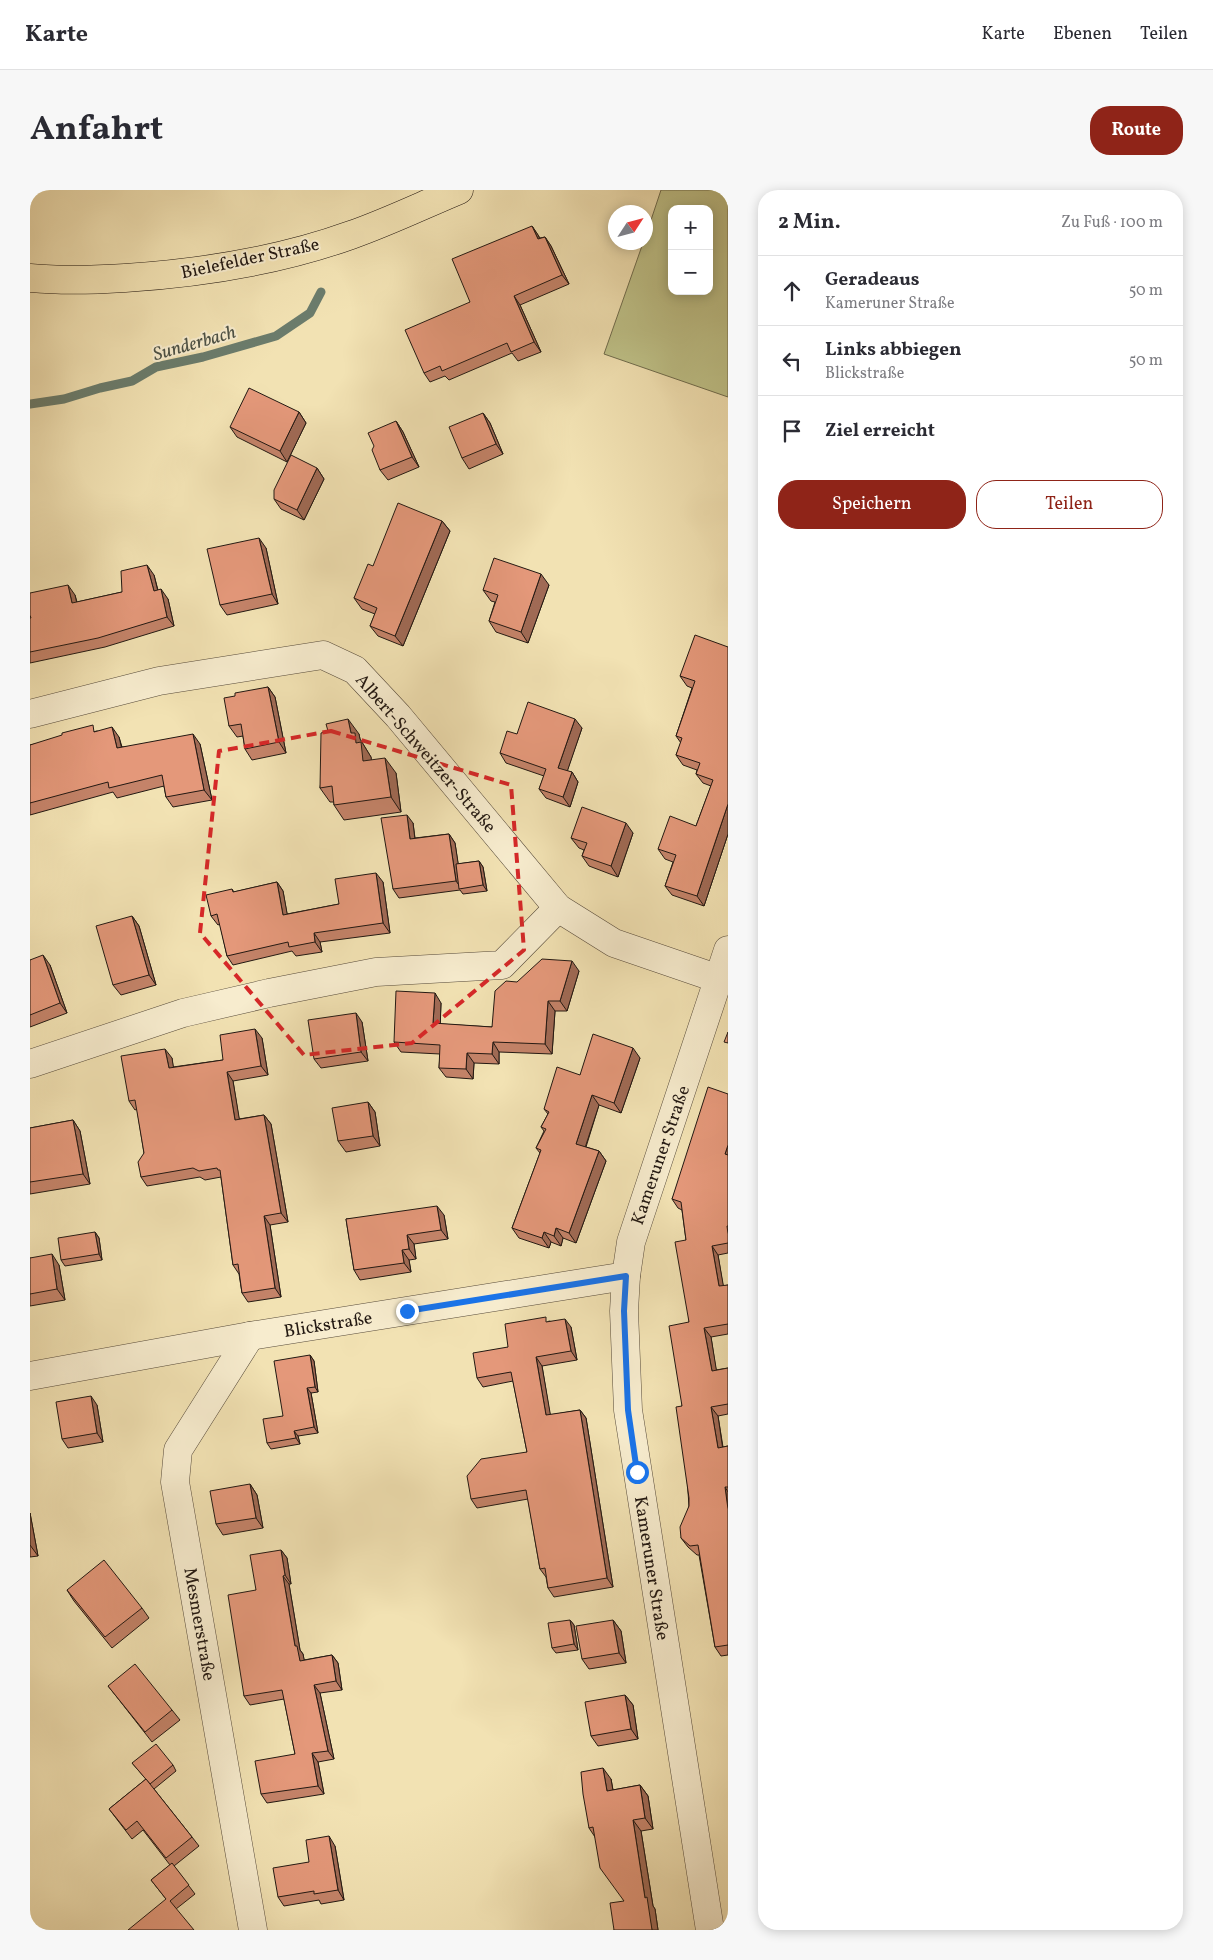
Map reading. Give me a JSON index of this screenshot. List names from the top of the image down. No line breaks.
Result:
{"streets":{"main road":["Bielefelder Straße"],"street":["Albert-Schweitzer-Straße","Kameruner Straße","Blickstraße","Mesmerstraße"]},"crossings":[["Albert-Schweitzer-Straße","Kameruner Straße"],["Kameruner Straße","Blickstraße"],["Blickstraße","Mesmerstraße"]],"water":["Sunderbach"],"north":"top right","page":{"header":"Karte","nav":["Karte","Ebenen","Teilen"],"title":"Anfahrt","buttons":["Route",["Speichern","Teilen"]],"heading":["2 Min.","Zu Fuß · 100 m"],"map_buttons":["+","−"],"list":[["Geradeaus","Kameruner Straße","50 m"],["Links abbiegen","Blickstraße","50 m"],"Ziel erreicht"]}}
